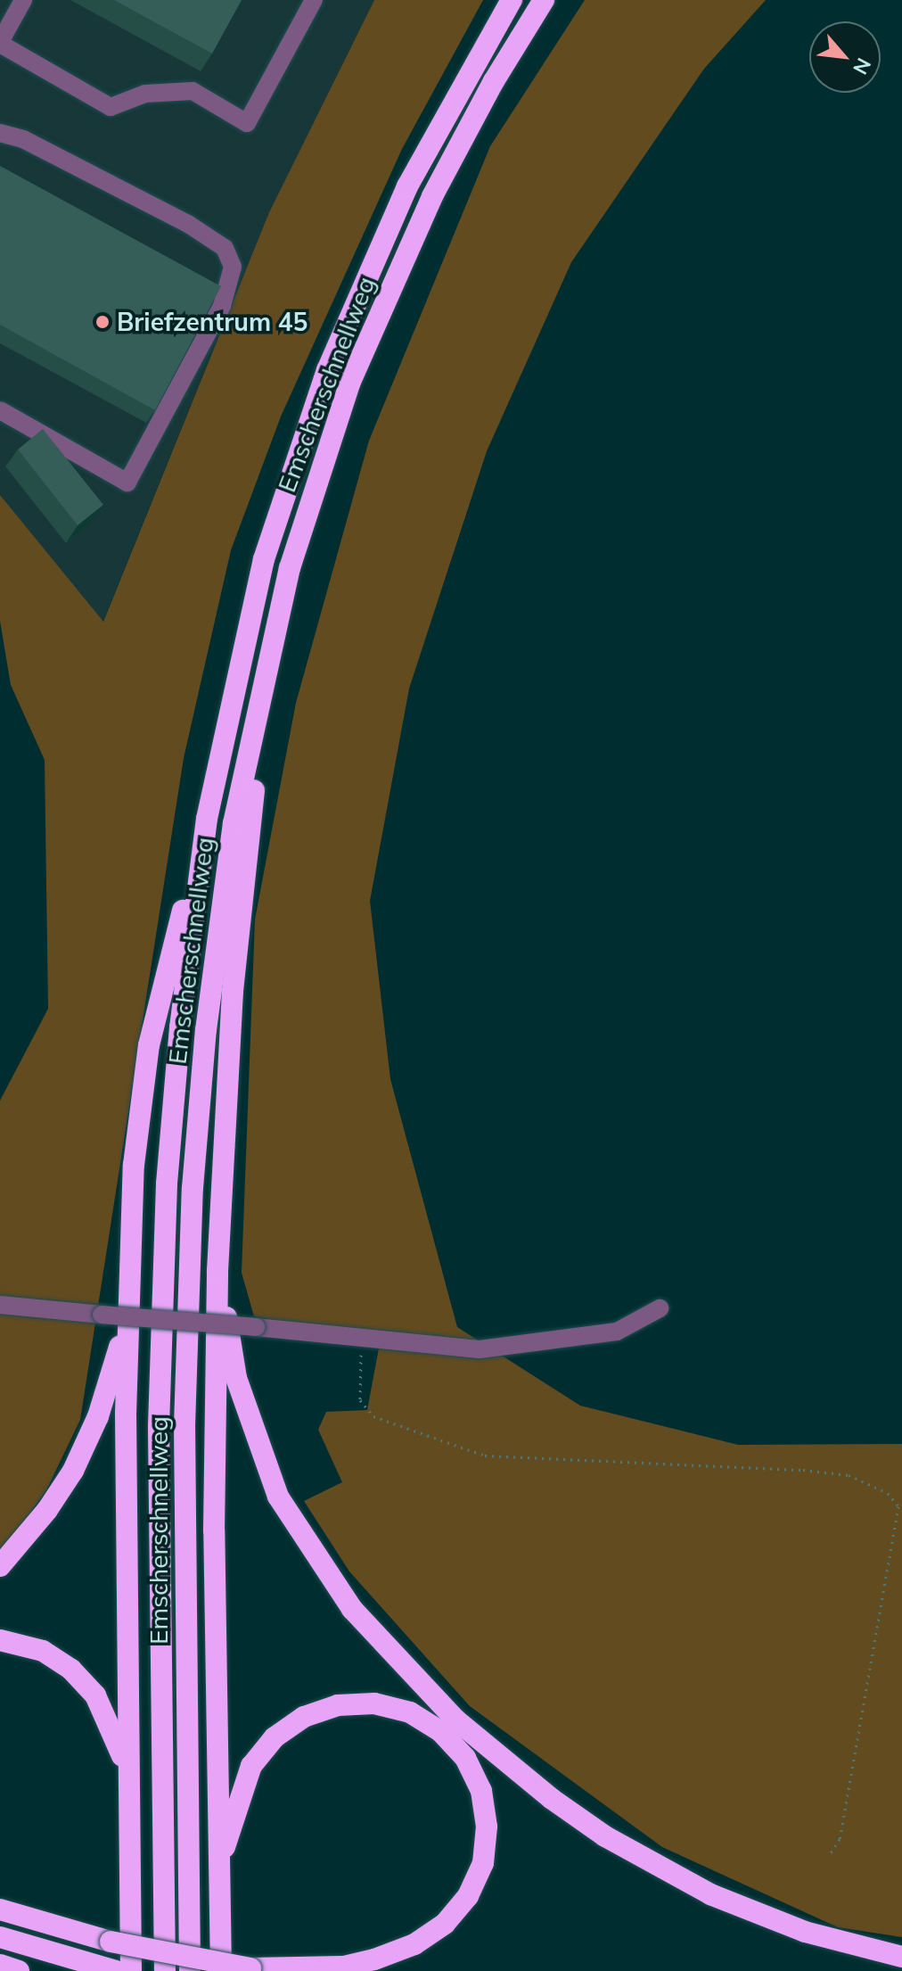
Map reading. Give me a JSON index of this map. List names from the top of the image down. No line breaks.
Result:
{"streets":{"highway":["Emscherschnellweg"]},"places":["Briefzentrum 45"],"north":"bottom right"}
